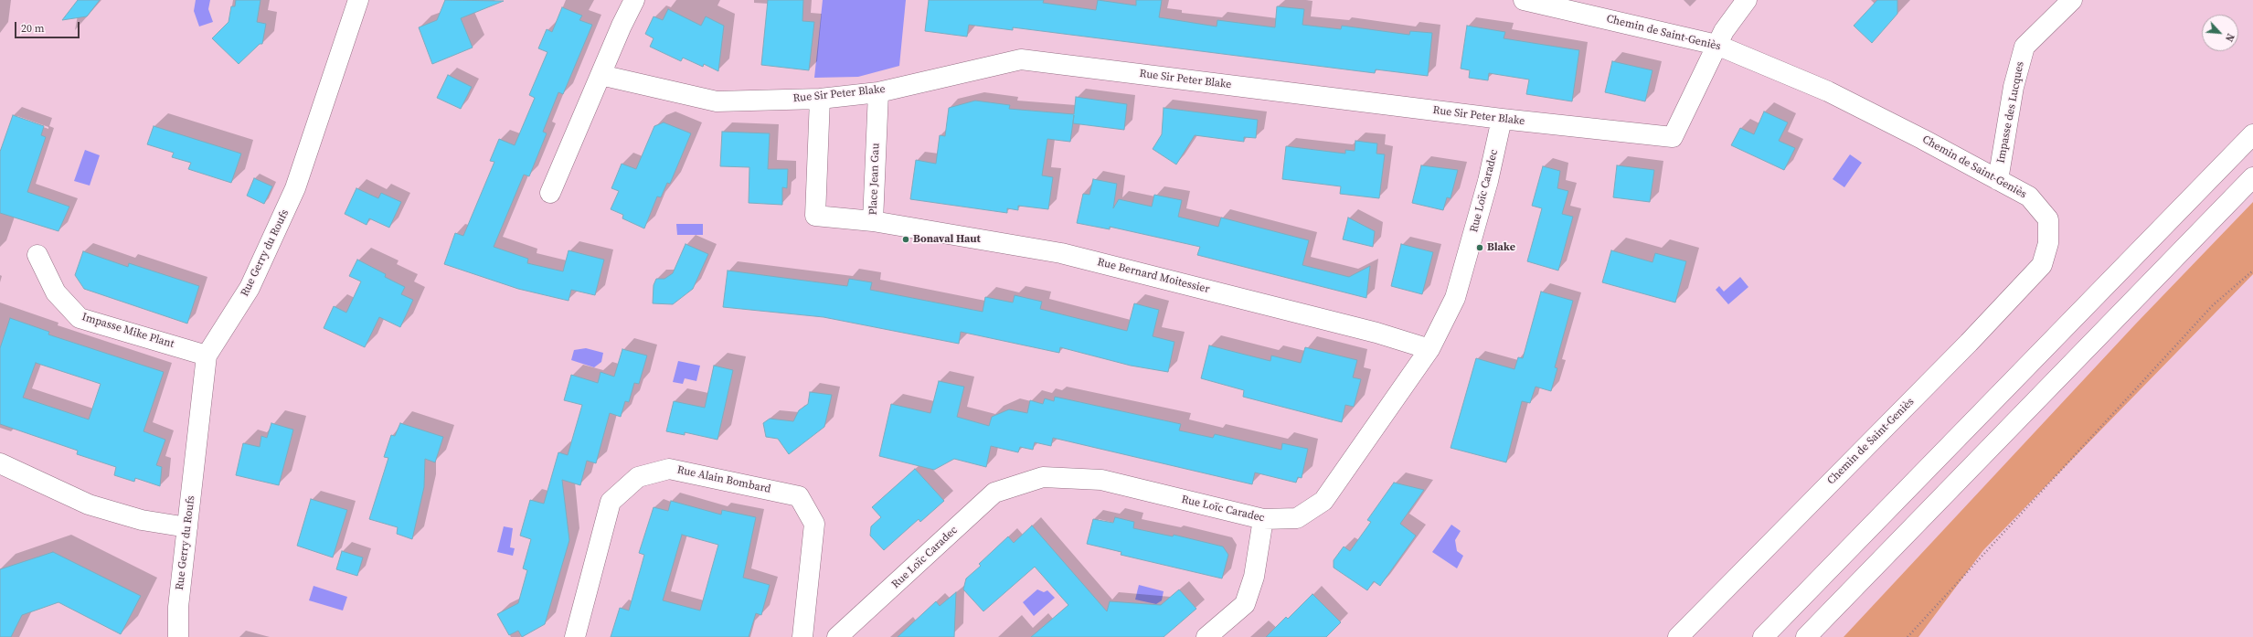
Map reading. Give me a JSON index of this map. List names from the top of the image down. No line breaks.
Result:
{"streets":{"main road":["Chemin de Saint-Geniès","Rue Sir Peter Blake","Impasse des Lucques","Place Jean Gau","Rue Loïc Caradec","Rue Gerry du Roufs","Rue Bernard Moitessier","Impasse Mike Plant","Rue Alain Bombard"]},"crossings":[["Chemin de Saint-Geniès","Rue Sir Peter Blake"],["Chemin de Saint-Geniès","Impasse des Lucques"],["Rue Sir Peter Blake","Place Jean Gau"],["Rue Sir Peter Blake","Rue Loïc Caradec"],["Place Jean Gau","Rue Bernard Moitessier"],["Rue Loïc Caradec","Rue Bernard Moitessier"],["Rue Gerry du Roufs","Impasse Mike Plant"]],"places":["Bonaval Haut","Blake"],"scale_bar":"20 m","north":"bottom right"}
